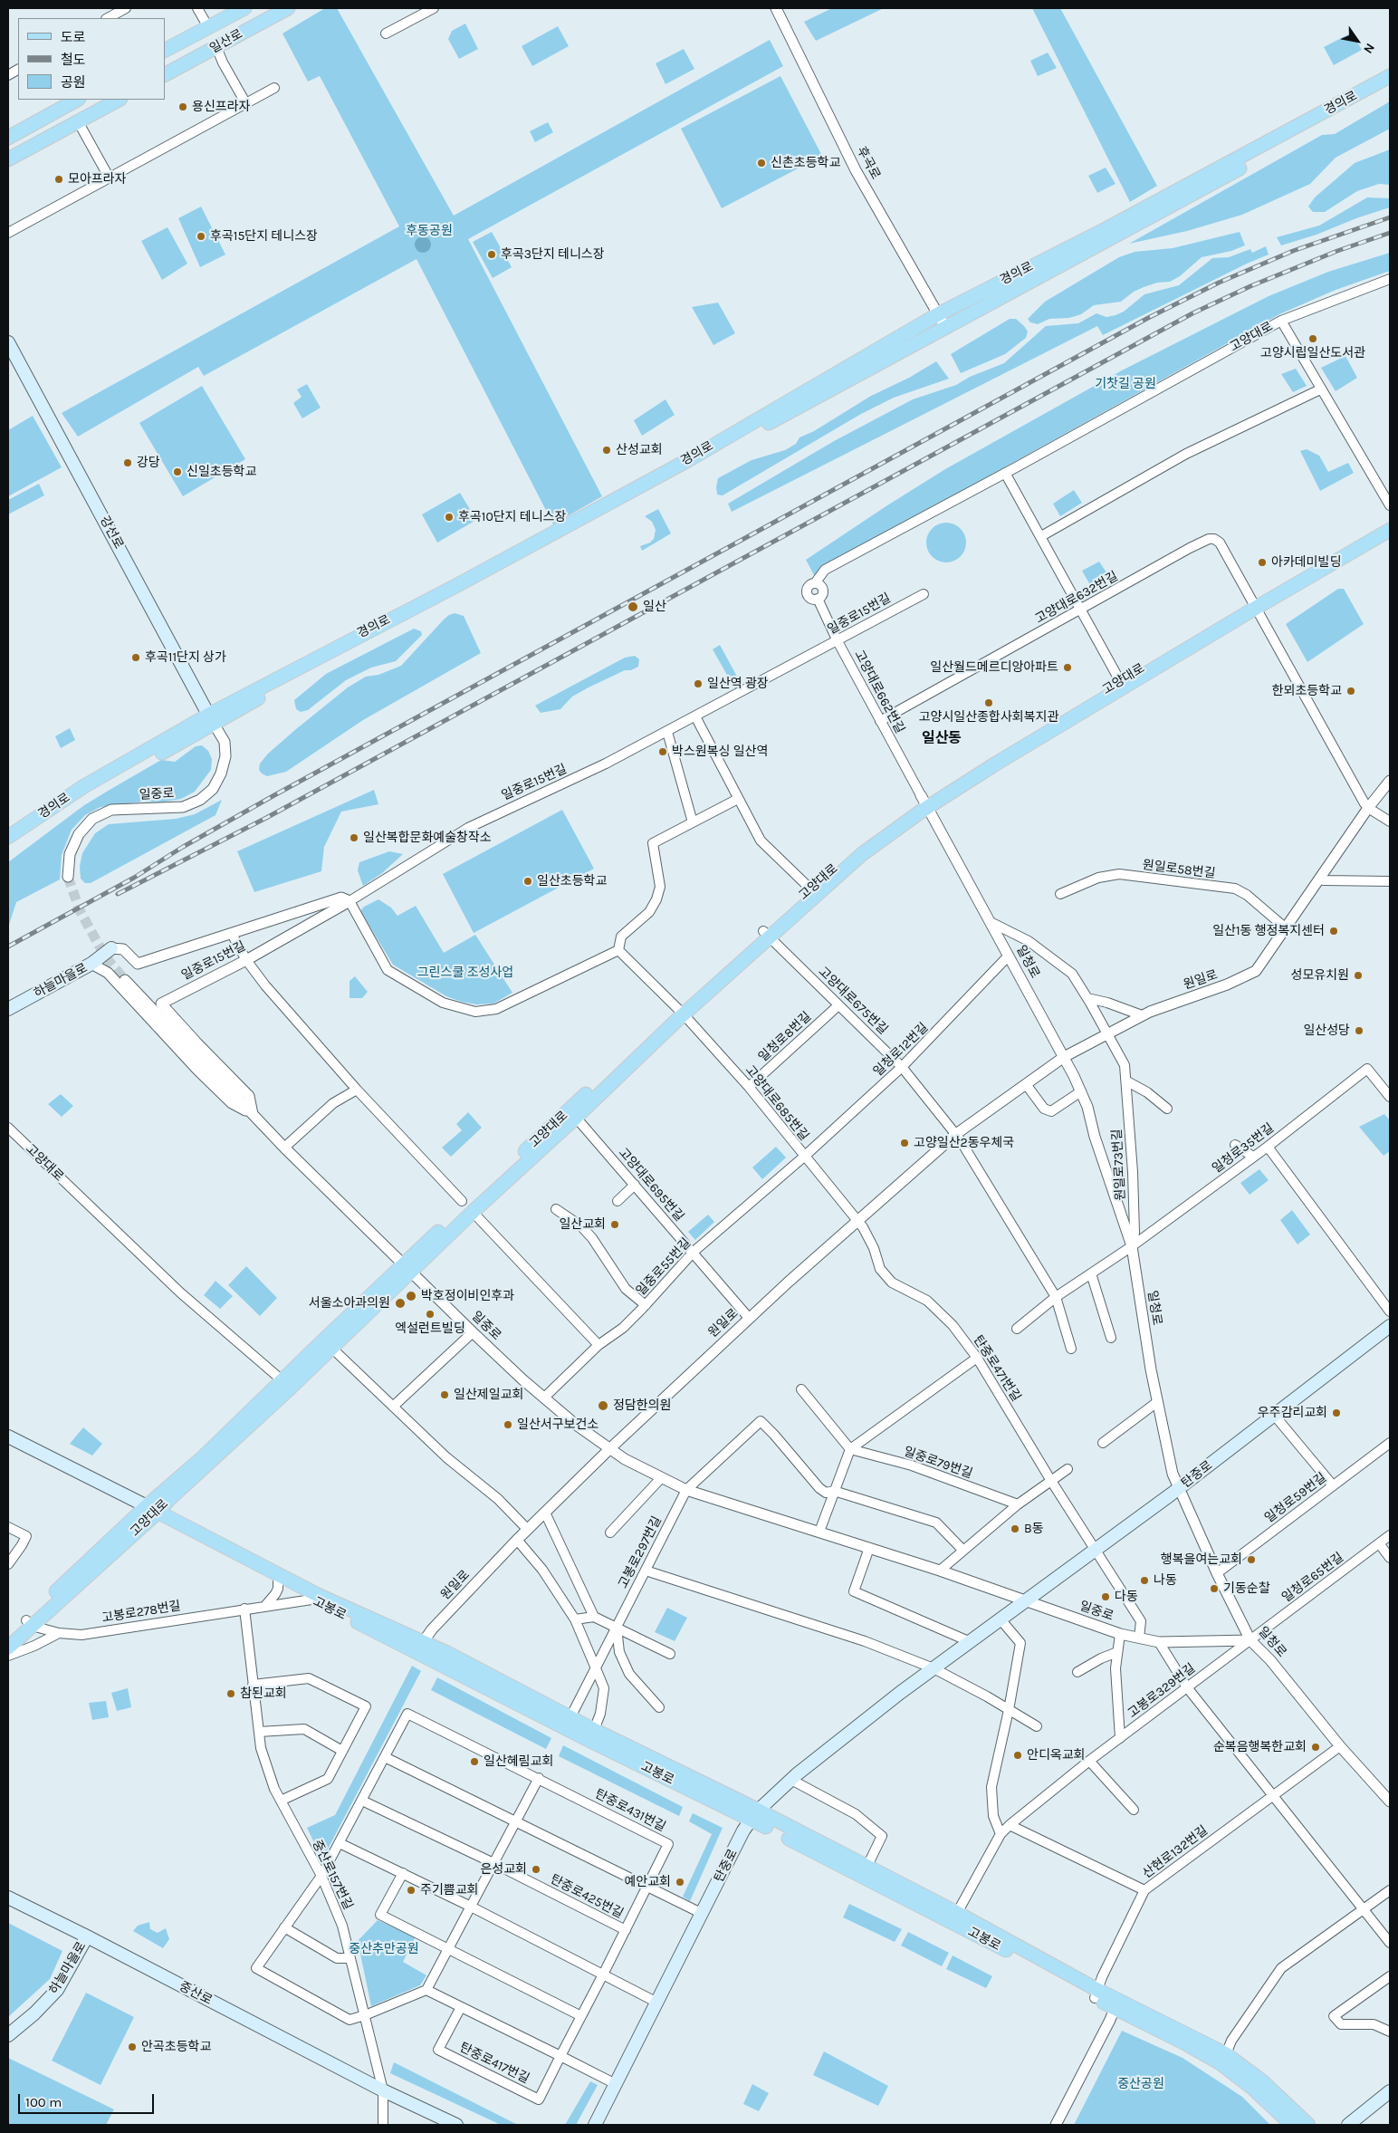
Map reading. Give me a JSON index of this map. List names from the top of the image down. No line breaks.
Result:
{"streets":{"main road":["일산로","경의로","고양대로","강선로","하늘마을로","탄중로","고봉로","중산로"],"street":["후곡로","고양대로632번길","일중로15번길","고양대로662번길","일중로","원일로58번길","일청로","원일로","고양대로675번길","일청로8번길","일청로12번길","고양대로685번길","일청로35번길","원일로73번길","고양대로695번길","일중로55번길","탄중로471번길","일중로79번길","일청로59번길","고봉로297번길","일청로65번길","고봉로278번길","고봉로329번길","탄중로431번길","산현로132번길","중산로157번길","탄중로425번길","탄중로417번길"]},"crossings":[["경의로","후곡로"],["경의로","강선로"],["경의로","일중로"],["고양대로","고양대로632번길"],["고양대로","고양대로662번길"],["고양대로","일중로"],["고양대로","일청로"],["고양대로","고양대로675번길"],["고양대로","고양대로685번길"],["고양대로","고양대로695번길"],["고양대로","고봉로"],["고양대로","고봉로278번길"],["강선로","일중로"],["고양대로632번길","고양대로662번길"],["일중로15번길","고양대로662번길"],["일중로15번길","일중로"],["고양대로662번길","일청로"],["일중로","일청로"],["일중로","원일로"],["일중로","하늘마을로"],["일중로","일중로55번길"],["일중로","탄중로471번길"],["일중로","탄중로"],["일중로","고봉로297번길"],["일중로","일청로65번길"],["일중로","고봉로329번길"],["원일로58번길","원일로"],["일청로","원일로"],["일청로","일청로12번길"],["일청로","일청로35번길"],["일청로","원일로73번길"],["일청로","탄중로"],["일청로","일청로59번길"],["일청로","일청로65번길"],["일청로","고봉로329번길"],["일청로","산현로132번길"],["원일로","고양대로675번길"],["원일로","고양대로685번길"],["원일로","원일로73번길"],["원일로","고양대로695번길"],["원일로","탄중로471번길"],["원일로","고봉로"],["하늘마을로","중산로"],["고양대로675번길","일청로8번길"],["고양대로675번길","일청로12번길"],["일청로8번길","고양대로685번길"],["일청로12번길","고양대로685번길"],["일청로12번길","일중로55번길"],["고양대로685번길","일중로55번길"],["고양대로685번길","탄중로471번길"],["일청로35번길","원일로73번길"],["고양대로695번길","일중로55번길"],["탄중로471번길","탄중로"],["탄중로","고봉로"],["고봉로297번길","고봉로"],["일청로65번길","고봉로329번길"],["고봉로","고봉로278번길"],["고봉로","고봉로329번길"],["고봉로","산현로132번길"],["고봉로278번길","중산로157번길"],["중산로157번길","중산로"],["탄중로425번길","탄중로417번길"]],"districts":["일산동"],"parks":["후동공원","기찻길 공원","그린스쿨 조성사업","중산추만공원","중산공원"],"places":["용신프라자","신촌초등학교","모아프라자","후곡15단지 테니스장","후곡3단지 테니스장","고양시립일산도서관","산성교회","강당","신일초등학교","후곡10단지 테니스장","아카데미빌딩","일산","후곡11단지 상가","일산월드메르디앙아파트","일산역 광장","한뫼초등학교","고양시일산종합사회복지관","박스원복싱 일산역","일산복합문화예술창작소","일산초등학교","일산1동 행정복지센터","성모유치원","일산성당","고양일산2동우체국","일산교회","박호정이비인후과","서울소아과의원","엑설런트빌딩","일산제일교회","정담한의원","우주감리교회","일산서구보건소","B동","행복을여는교회","나동","기동순찰","다동","참된교회","순복음행복한교회","안디옥교회","일산혜림교회","은성교회","예안교회","주기쁨교회","안곡초등학교"],"legend":["도로","철도","공원"],"scale_bar":"100 m","north":"bottom right"}
